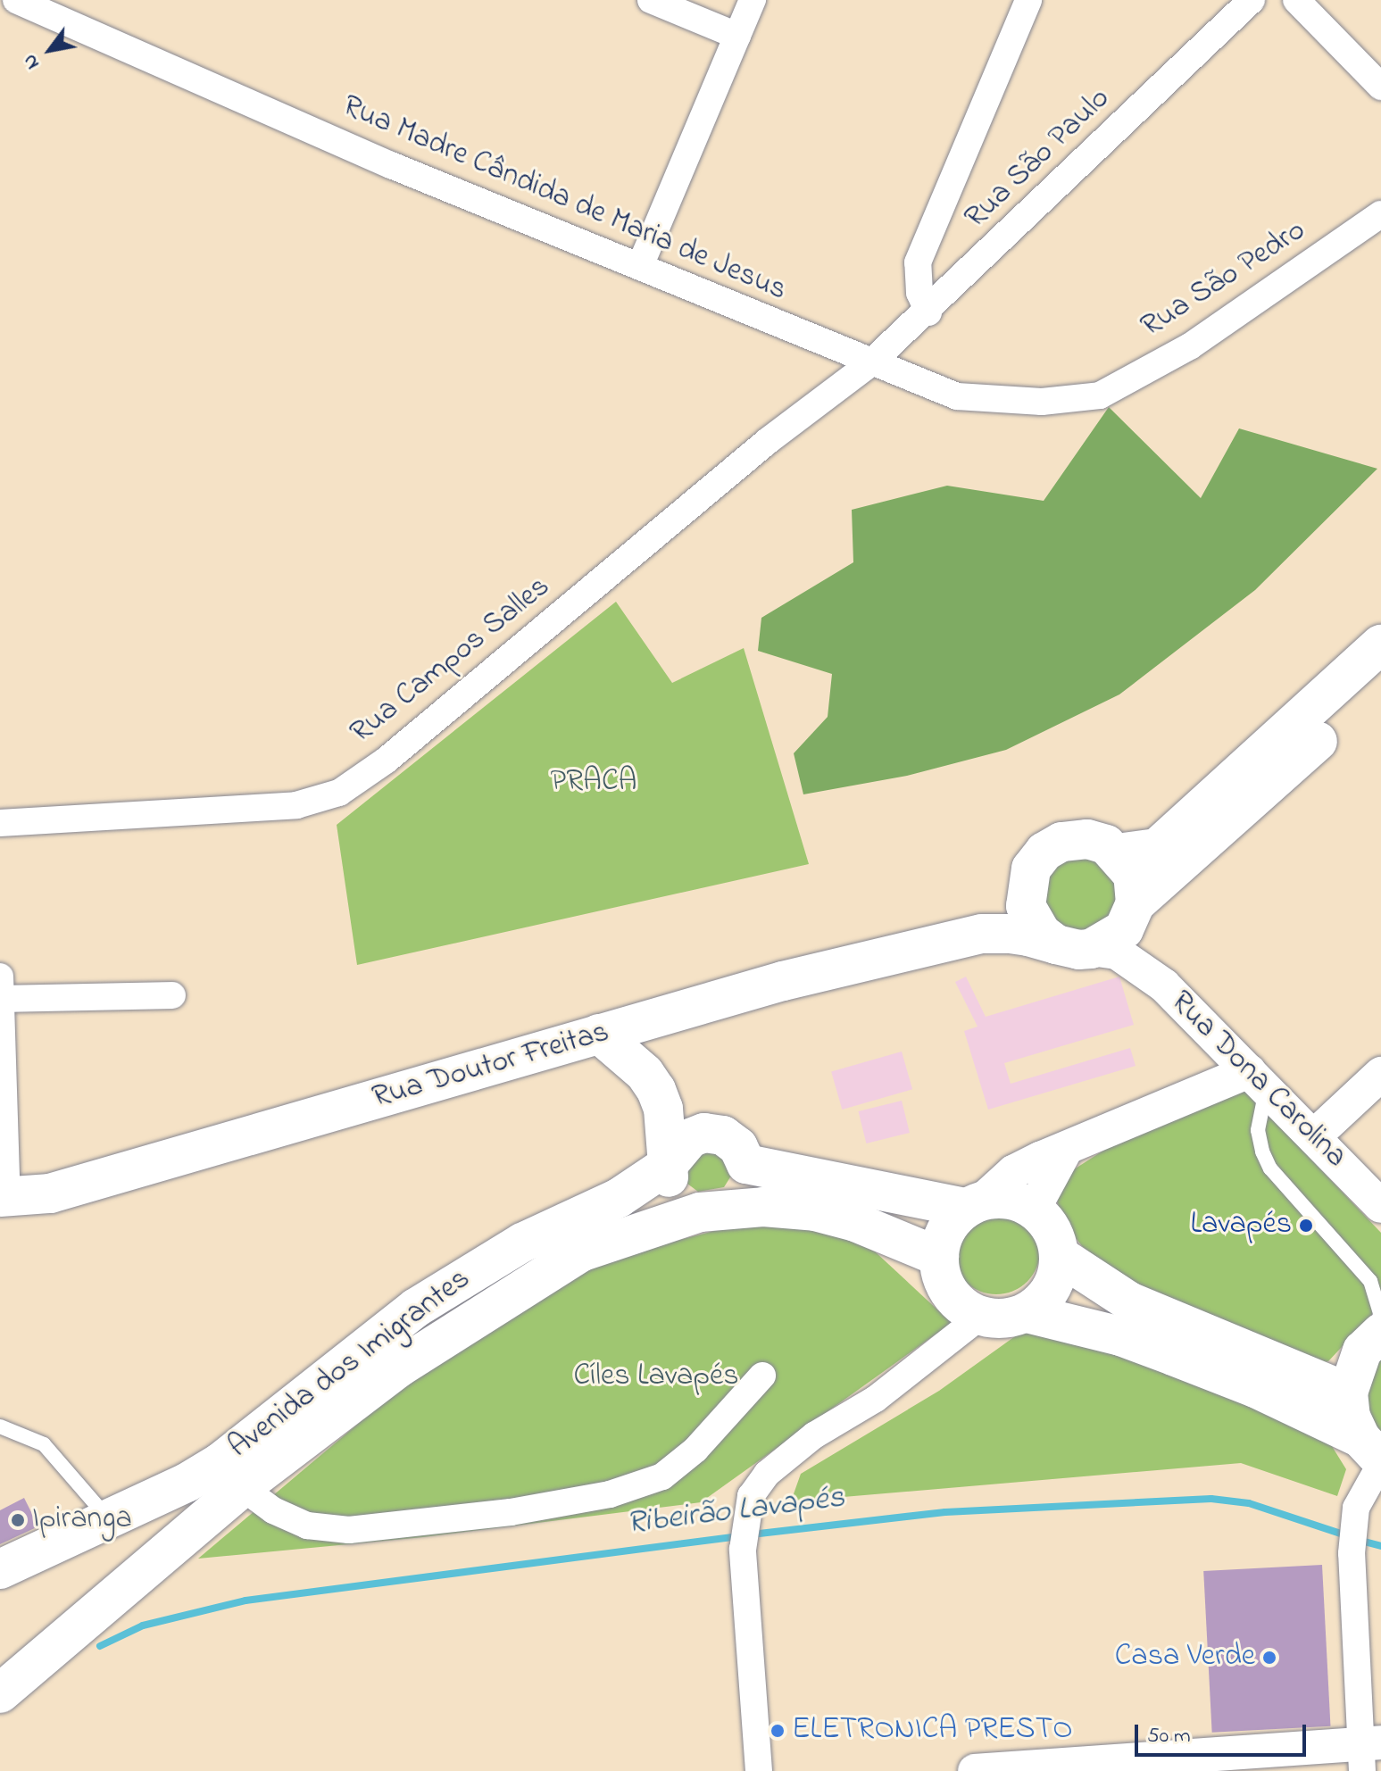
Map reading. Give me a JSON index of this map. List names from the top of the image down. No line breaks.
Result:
{"streets":{"main road":["Rua Doutor Freitas","Avenida dos Imigrantes"],"street":["Rua São Paulo","Rua Madre Cândida de Maria de Jesus","Rua São Pedro","Rua Campos Salles","Rua Dona Carolina"]},"crossings":[["Rua São Paulo","Rua Madre Cândida de Maria de Jesus"],["Rua São Paulo","Rua Campos Salles"],["Rua Madre Cândida de Maria de Jesus","Rua São Pedro"],["Rua Madre Cândida de Maria de Jesus","Rua Campos Salles"],["Rua Doutor Freitas","Rua Dona Carolina"]],"water":["Ribeirão Lavapés"],"parks":["PRACA","Cíles Lavapés"],"places":["Lavapés","Ipiranga","Casa Verde","ELETRONICA PRESTO"],"scale_bar":"50 m","north":"bottom left"}
